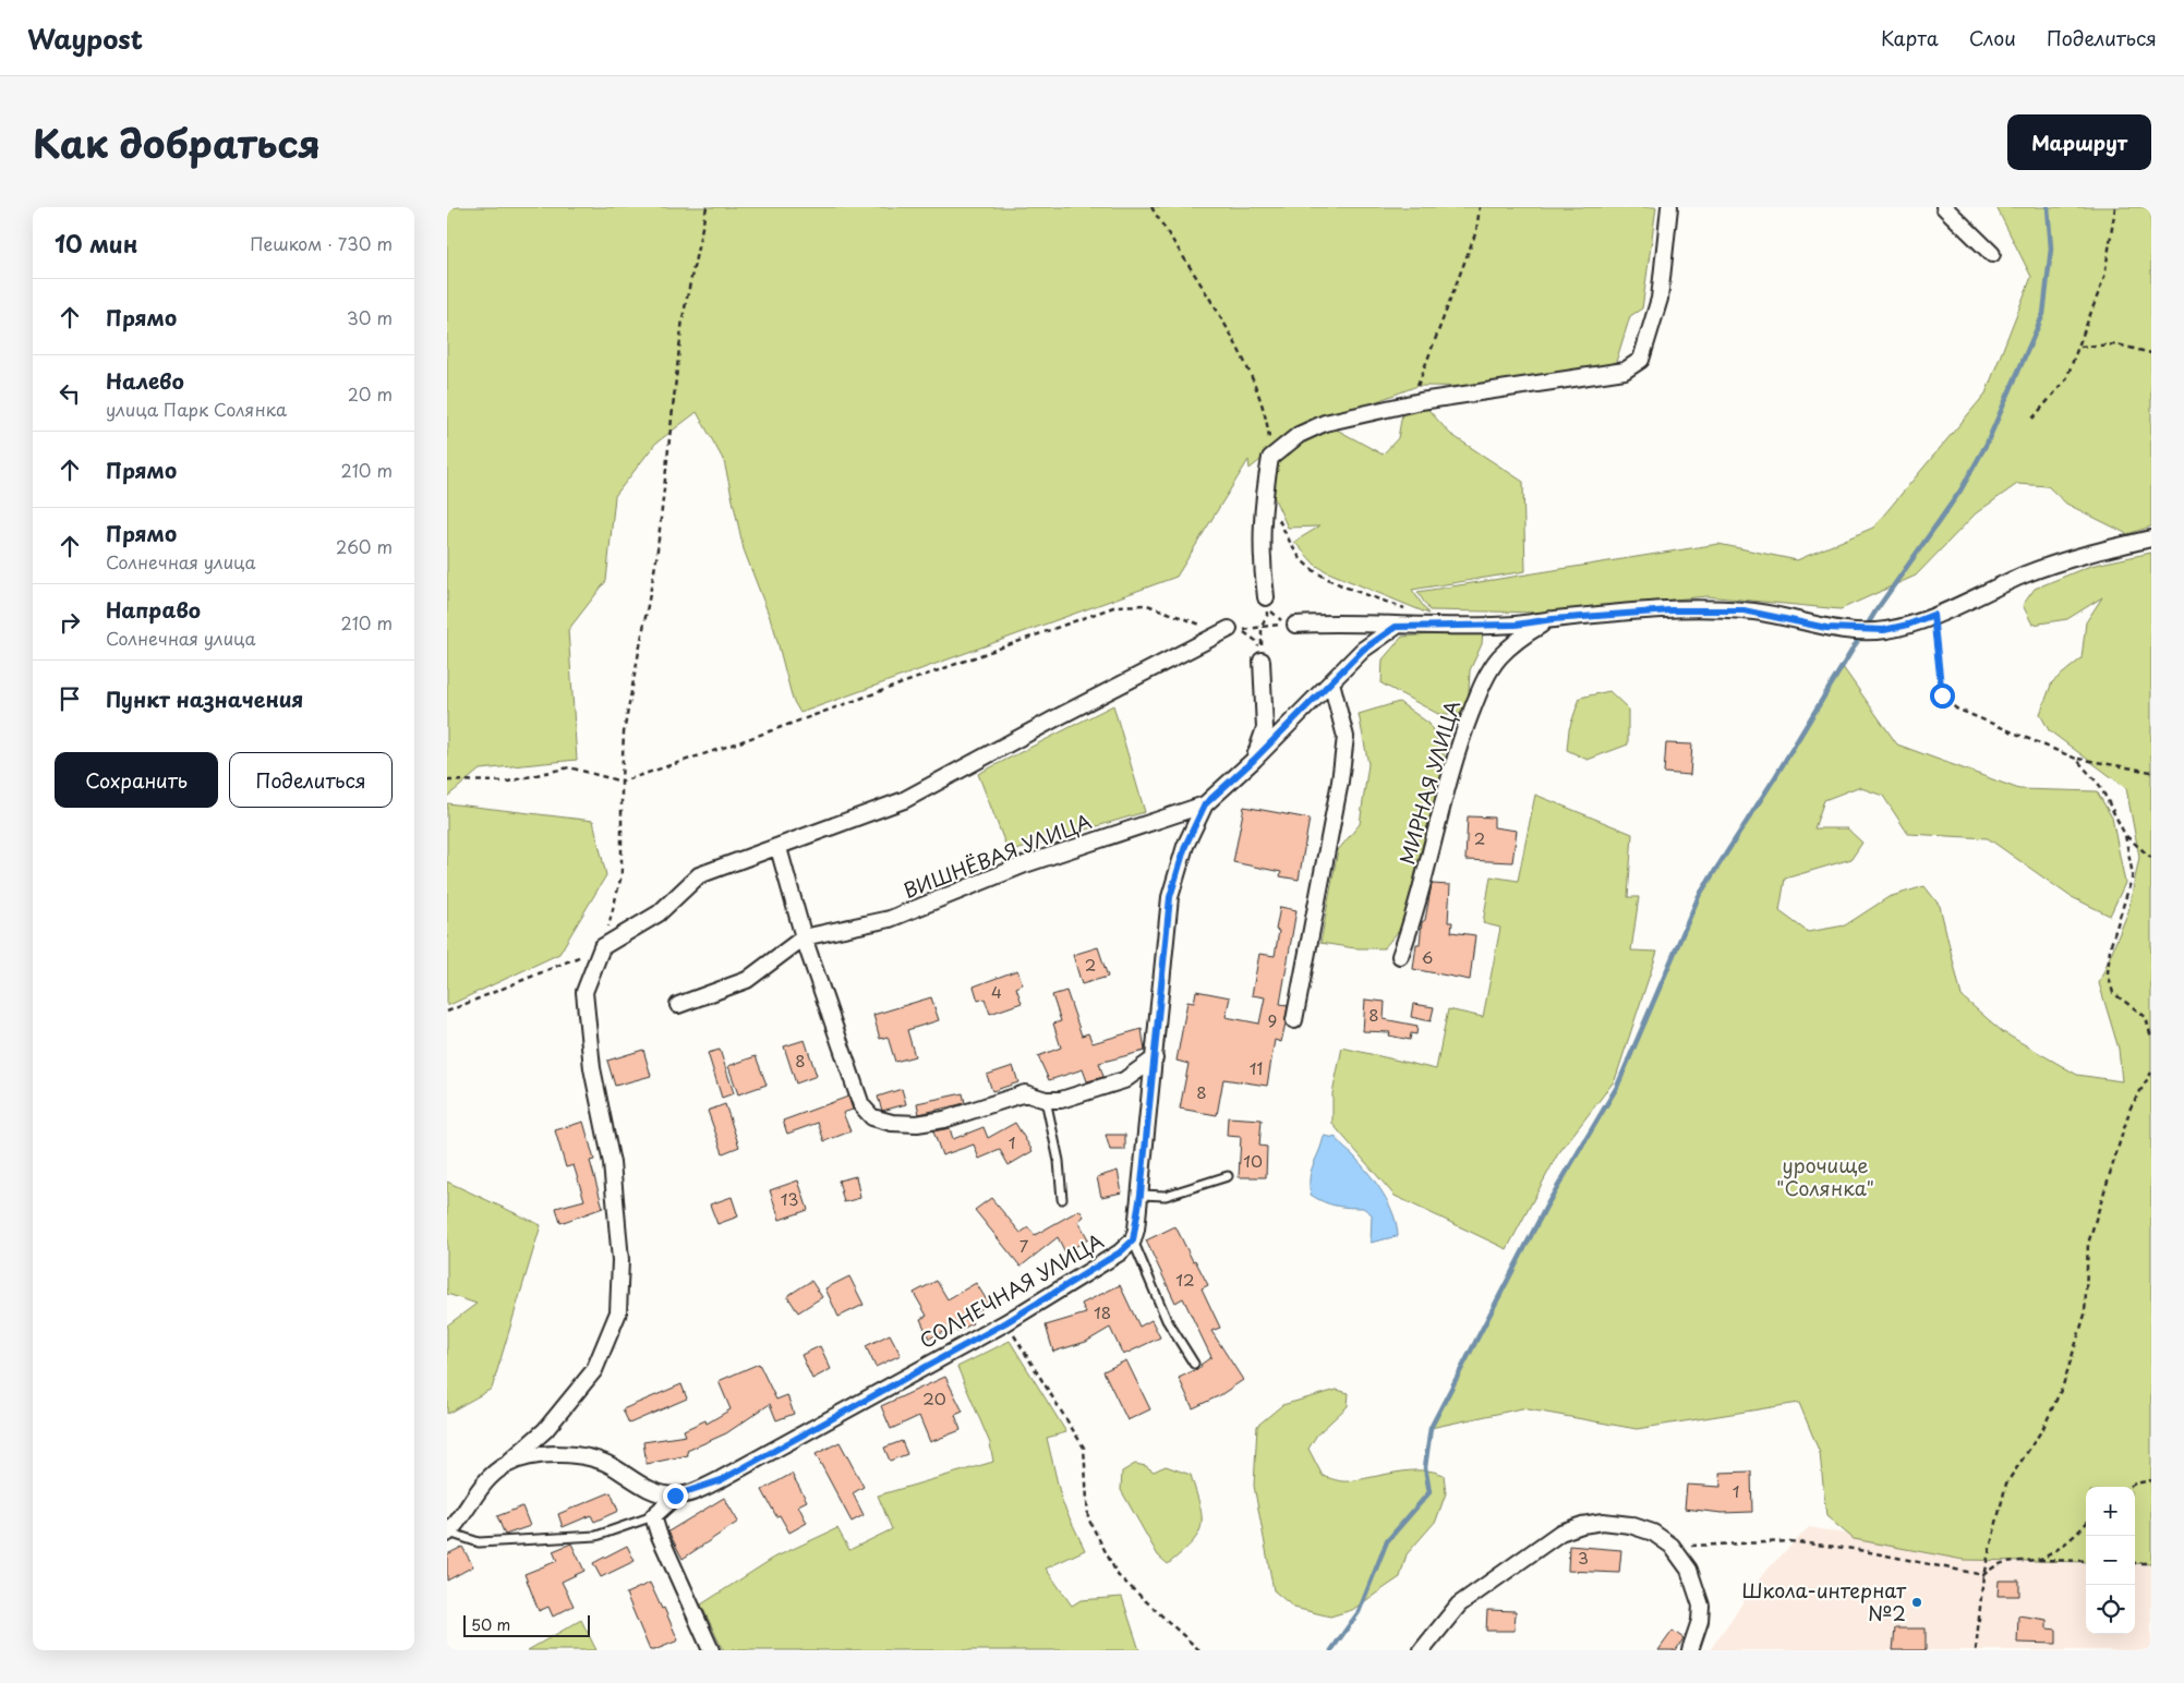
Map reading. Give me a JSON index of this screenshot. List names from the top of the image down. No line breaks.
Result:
{"streets":{"street":["МИРНАЯ УЛИЦА","ВИШНЁВАЯ УЛИЦА","СОЛНЕЧНАЯ УЛИЦА"]},"crossings":[["ВИШНЁВАЯ УЛИЦА","СОЛНЕЧНАЯ УЛИЦА"]],"parks":["урочище \"Солянка\""],"places":["Школа-интернат №2"],"house_numbers":["2","6","2","4","8","9","8","11","8","1","10","13","7","12","18","20","1","3"],"scale_bar":"50 m","page":{"header":"Waypost","nav":["Карта","Слои","Поделиться"],"title":"Как добраться","buttons":["Маршрут",["Сохранить","Поделиться"]],"heading":["10 мин","Пешком · 730 m"],"list":[["Прямо","30 m"],["Налево","улица Парк Солянка","20 m"],["Прямо","210 m"],["Прямо","Солнечная улица","260 m"],["Направо","Солнечная улица","210 m"],"Пункт назначения"],"map_buttons":["+","−"],"scale":"50 m"}}
